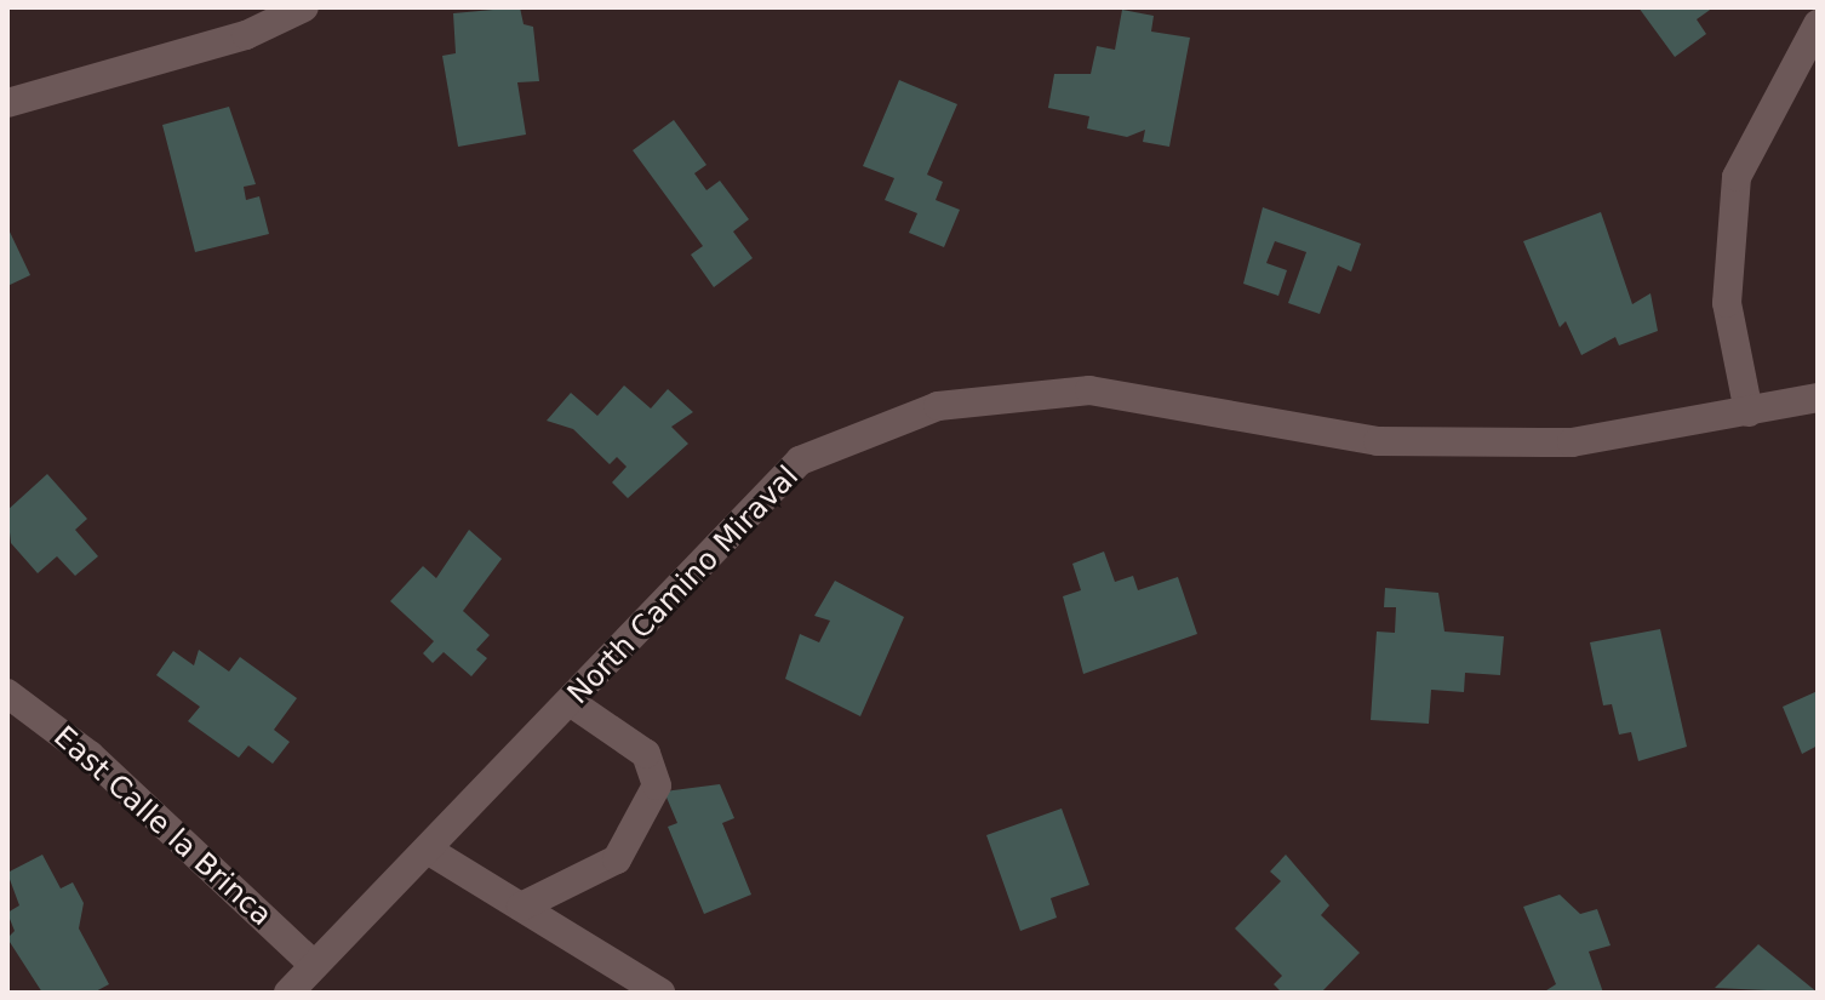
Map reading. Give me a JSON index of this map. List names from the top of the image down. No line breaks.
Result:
{"streets":{"street":["North Camino Miraval","East Calle la Brinca"]},"crossings":[["North Camino Miraval","East Calle la Brinca"]]}
